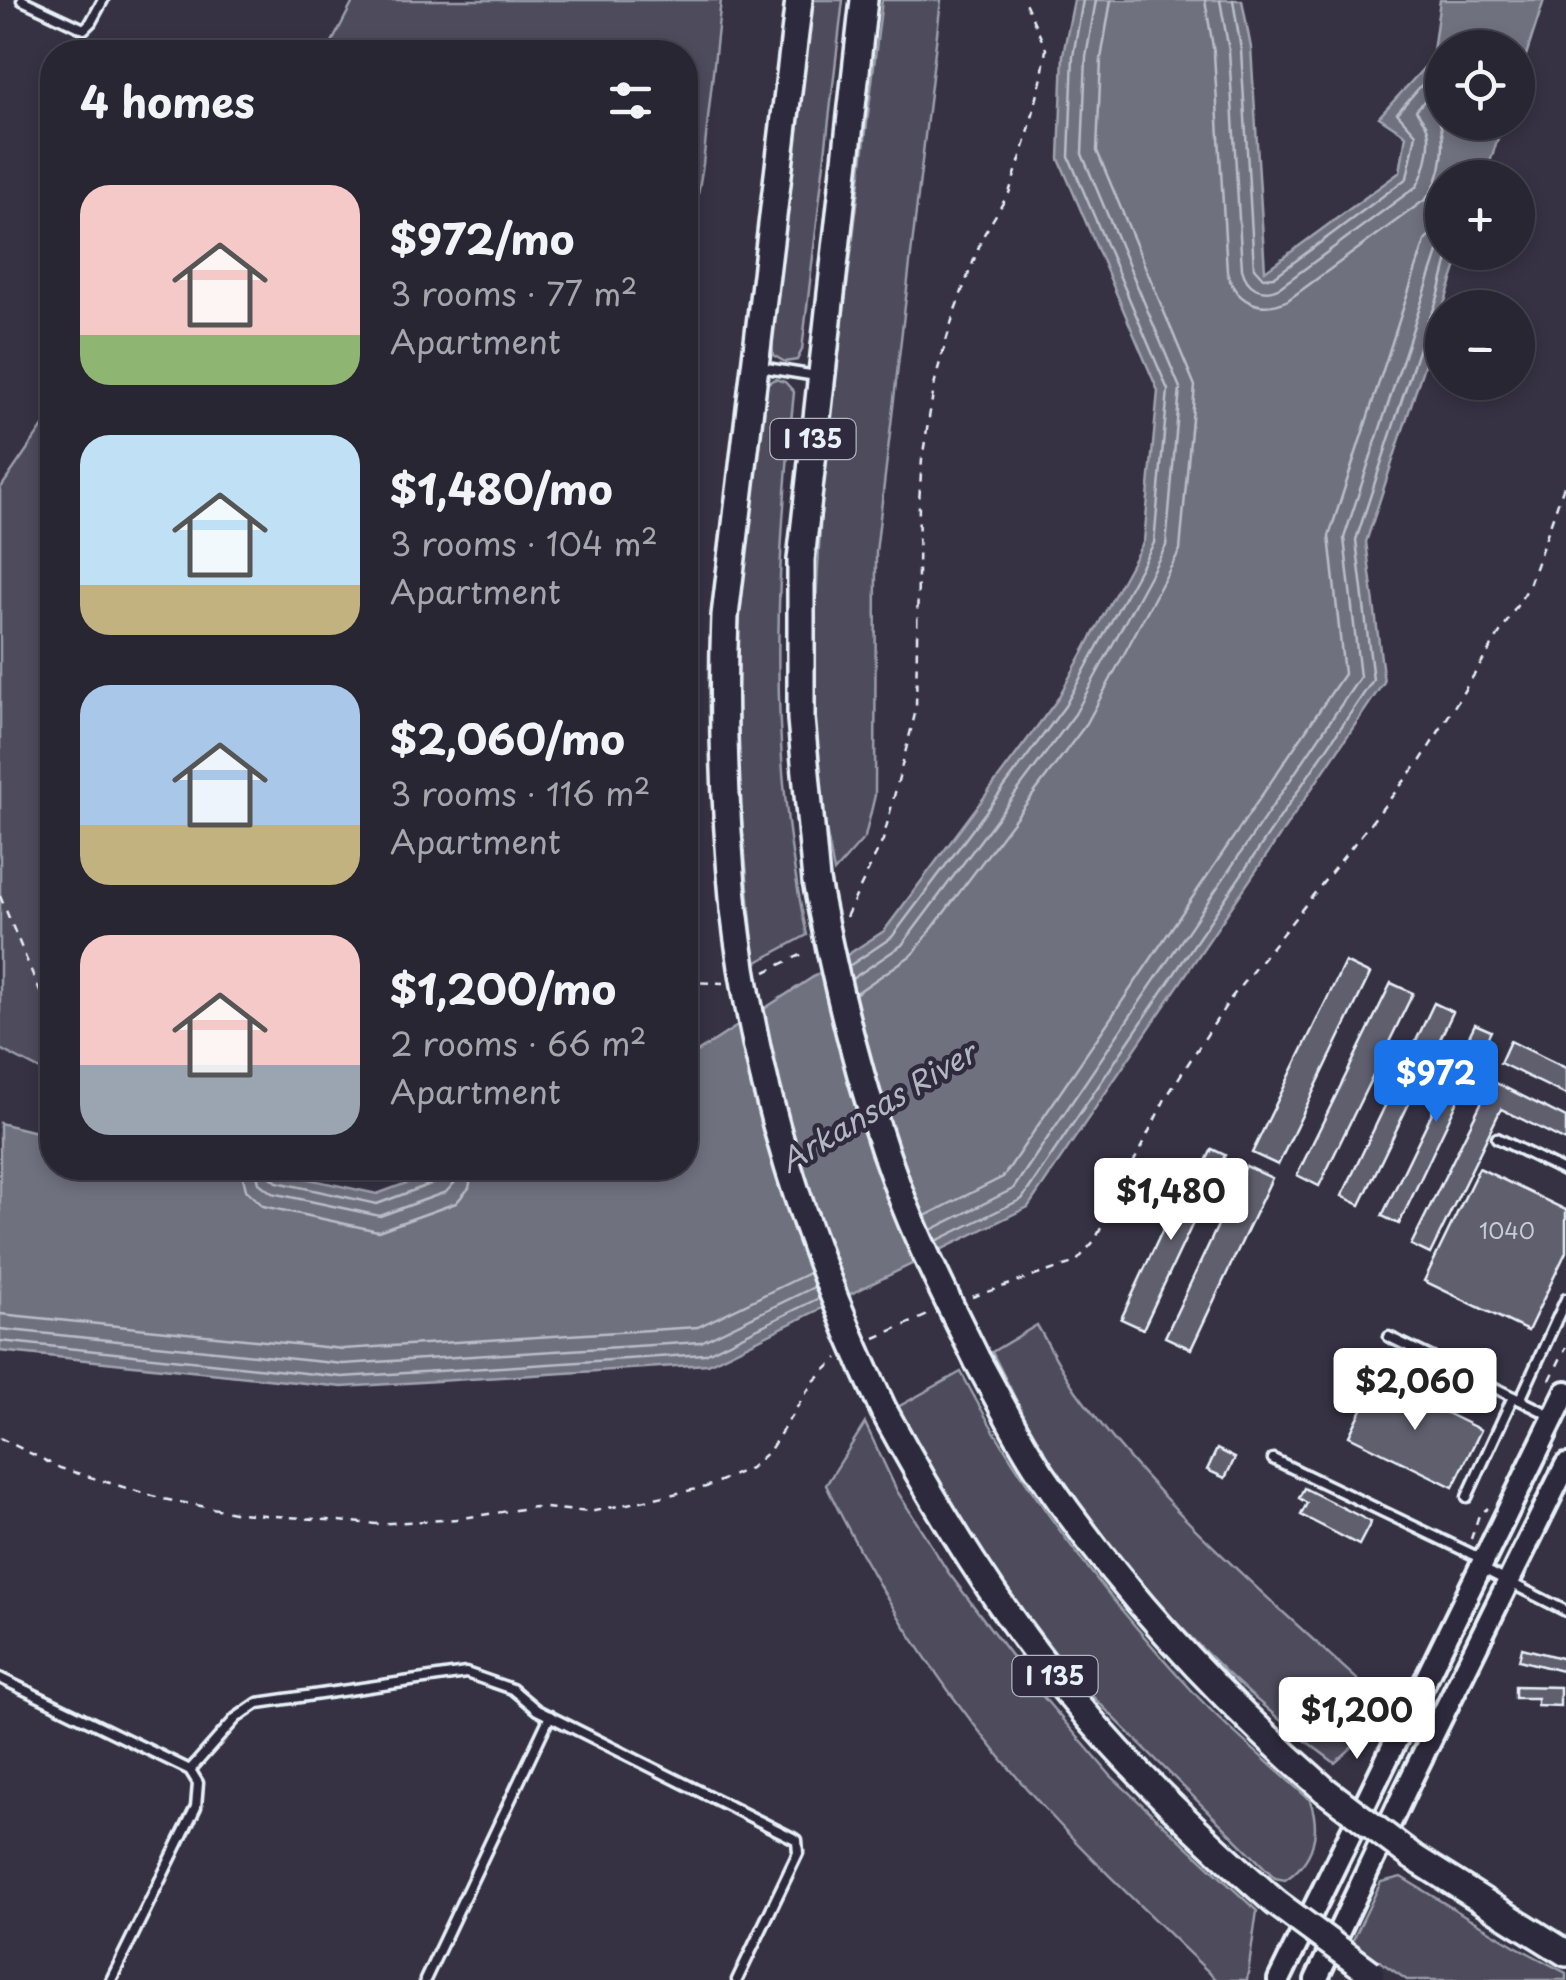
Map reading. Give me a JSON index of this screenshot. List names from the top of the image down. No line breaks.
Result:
{"streets":{"highway":["I 135"]},"water":["Arkansas River"],"house_numbers":["1040"],"page":{"map_buttons":["+","−"],"heading":"4 homes","list":[{"name":"$972/mo","note":"3 rooms · 77 m² · Apartment"},{"name":"$1,480/mo","note":"3 rooms · 104 m² · Apartment"},{"name":"$2,060/mo","note":"3 rooms · 116 m² · Apartment"},{"name":"$1,200/mo","note":"2 rooms · 66 m² · Apartment"}],"price":["$972","$1,480","$2,060","$1,200"]}}
